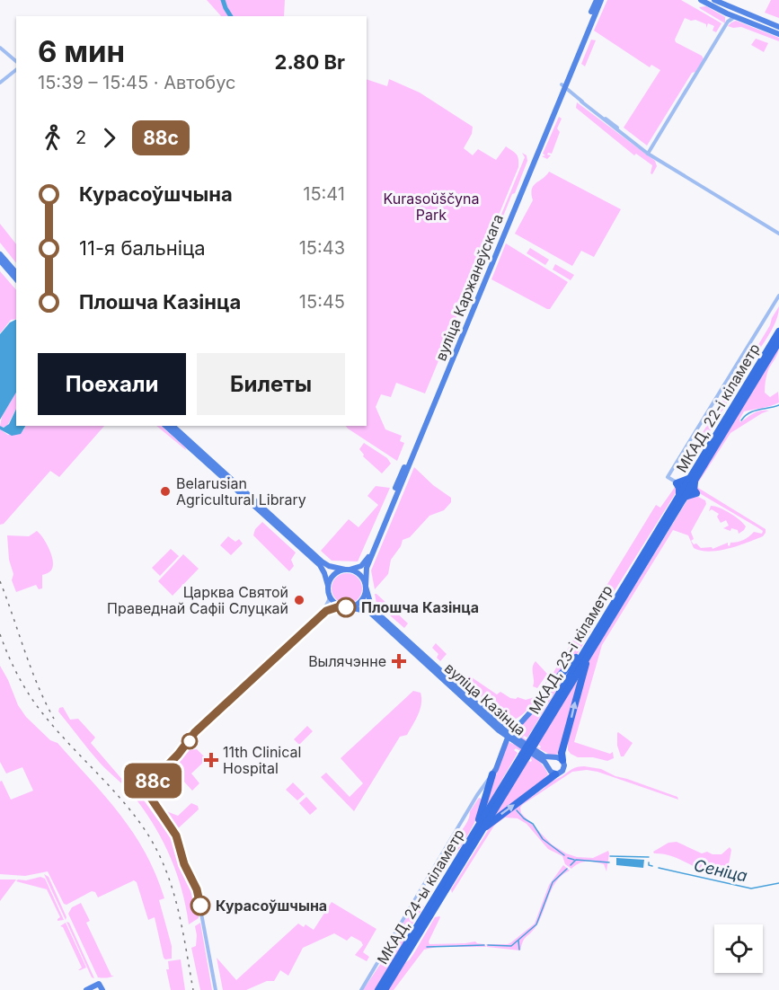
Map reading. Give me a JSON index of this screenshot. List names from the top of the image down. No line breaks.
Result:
{"streets":{"highway":["МКАД, 22-і кіламетр","МКАД, 23-і кіламетр","МКАД, 24-ы кіламетр"],"main road":["вуліца Каржанеўскага","вуліца Казінца"]},"crossings":[["вуліца Каржанеўскага","вуліца Казінца"],["МКАД, 22-і кіламетр","МКАД, 23-і кіламетр"],["МКАД, 23-і кіламетр","МКАД, 24-ы кіламетр"]],"water":["Сеніца"],"parks":["Kurasoŭščyna Park"],"places":{"other":["Belarusian Agricultural Library","Царква Святой Праведнай Сафіі Слуцкай","Плошча Казінца","Курасоўшчына"],"health":["Вылячэнне","11th Clinical Hospital"]},"lines":["bus line 88с"],"page":{"on_map":"88с","heading":["6 мин","15:39 – 15:45 · Автобус","2.80 Br"],"legs":["2","88с"],"list":[{"name":"Курасоўшчына","value":"15:41"},{"name":"11-я бальніца","value":"15:43"},{"name":"Плошча Казінца","value":"15:45"}],"buttons":["Поехали","Билеты"]}}
